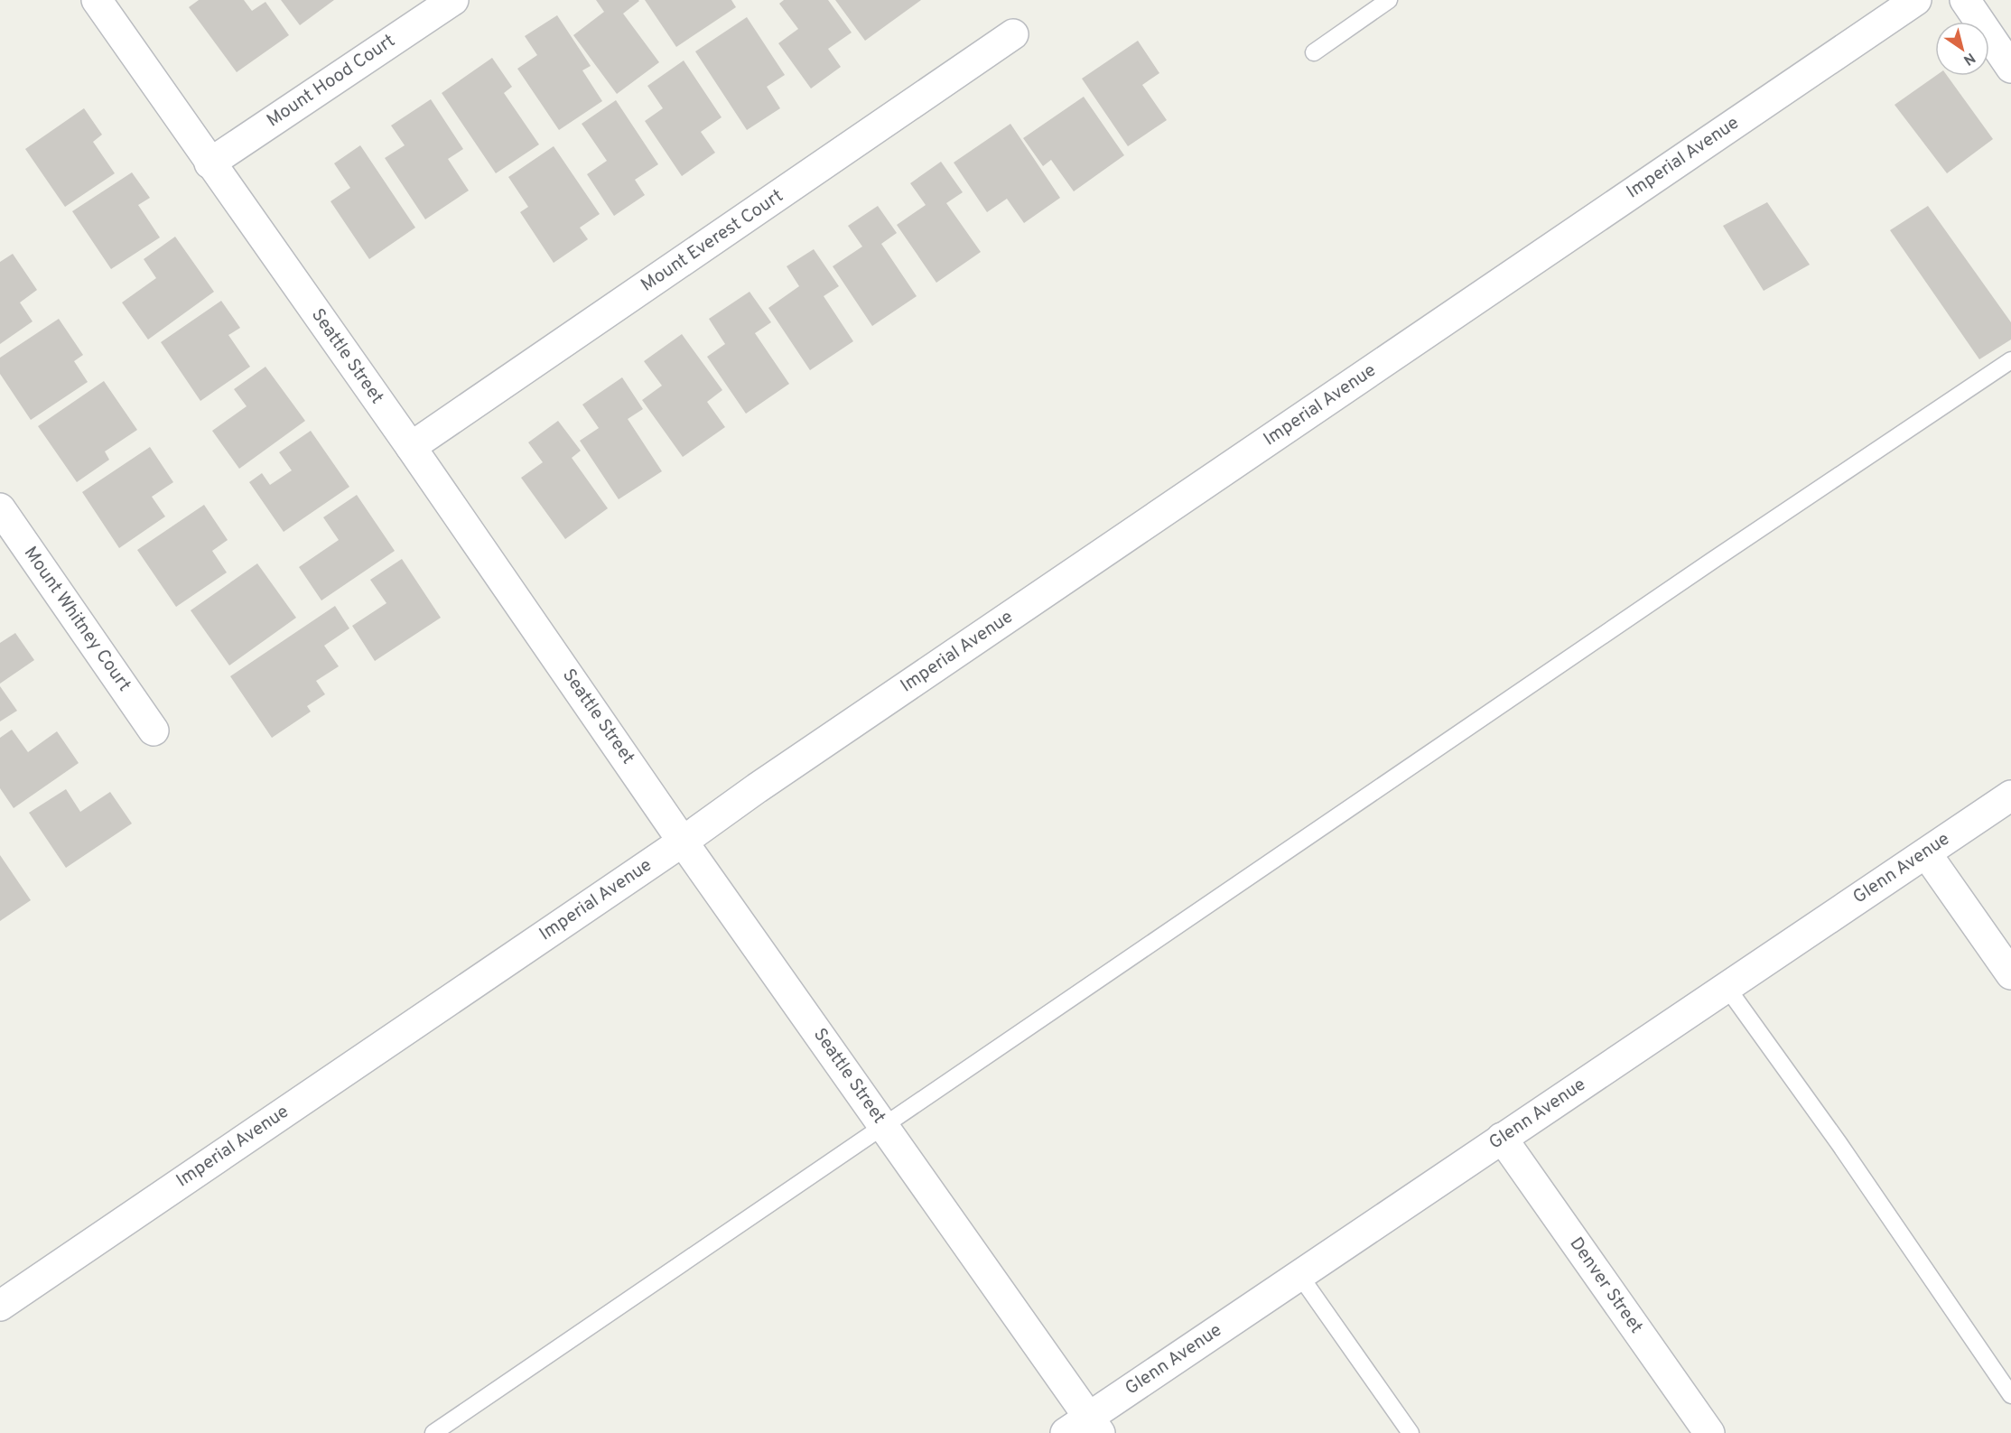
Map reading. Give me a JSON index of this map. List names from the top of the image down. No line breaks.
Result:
{"streets":{"street":["Mount Hood Court","Imperial Avenue","Mount Everest Court","Seattle Street","Mount Whitney Court","Glenn Avenue","Denver Street"]},"crossings":[["Mount Hood Court","Seattle Street"],["Imperial Avenue","Seattle Street"],["Mount Everest Court","Seattle Street"],["Seattle Street","Glenn Avenue"],["Glenn Avenue","Denver Street"]],"north":"bottom right"}
